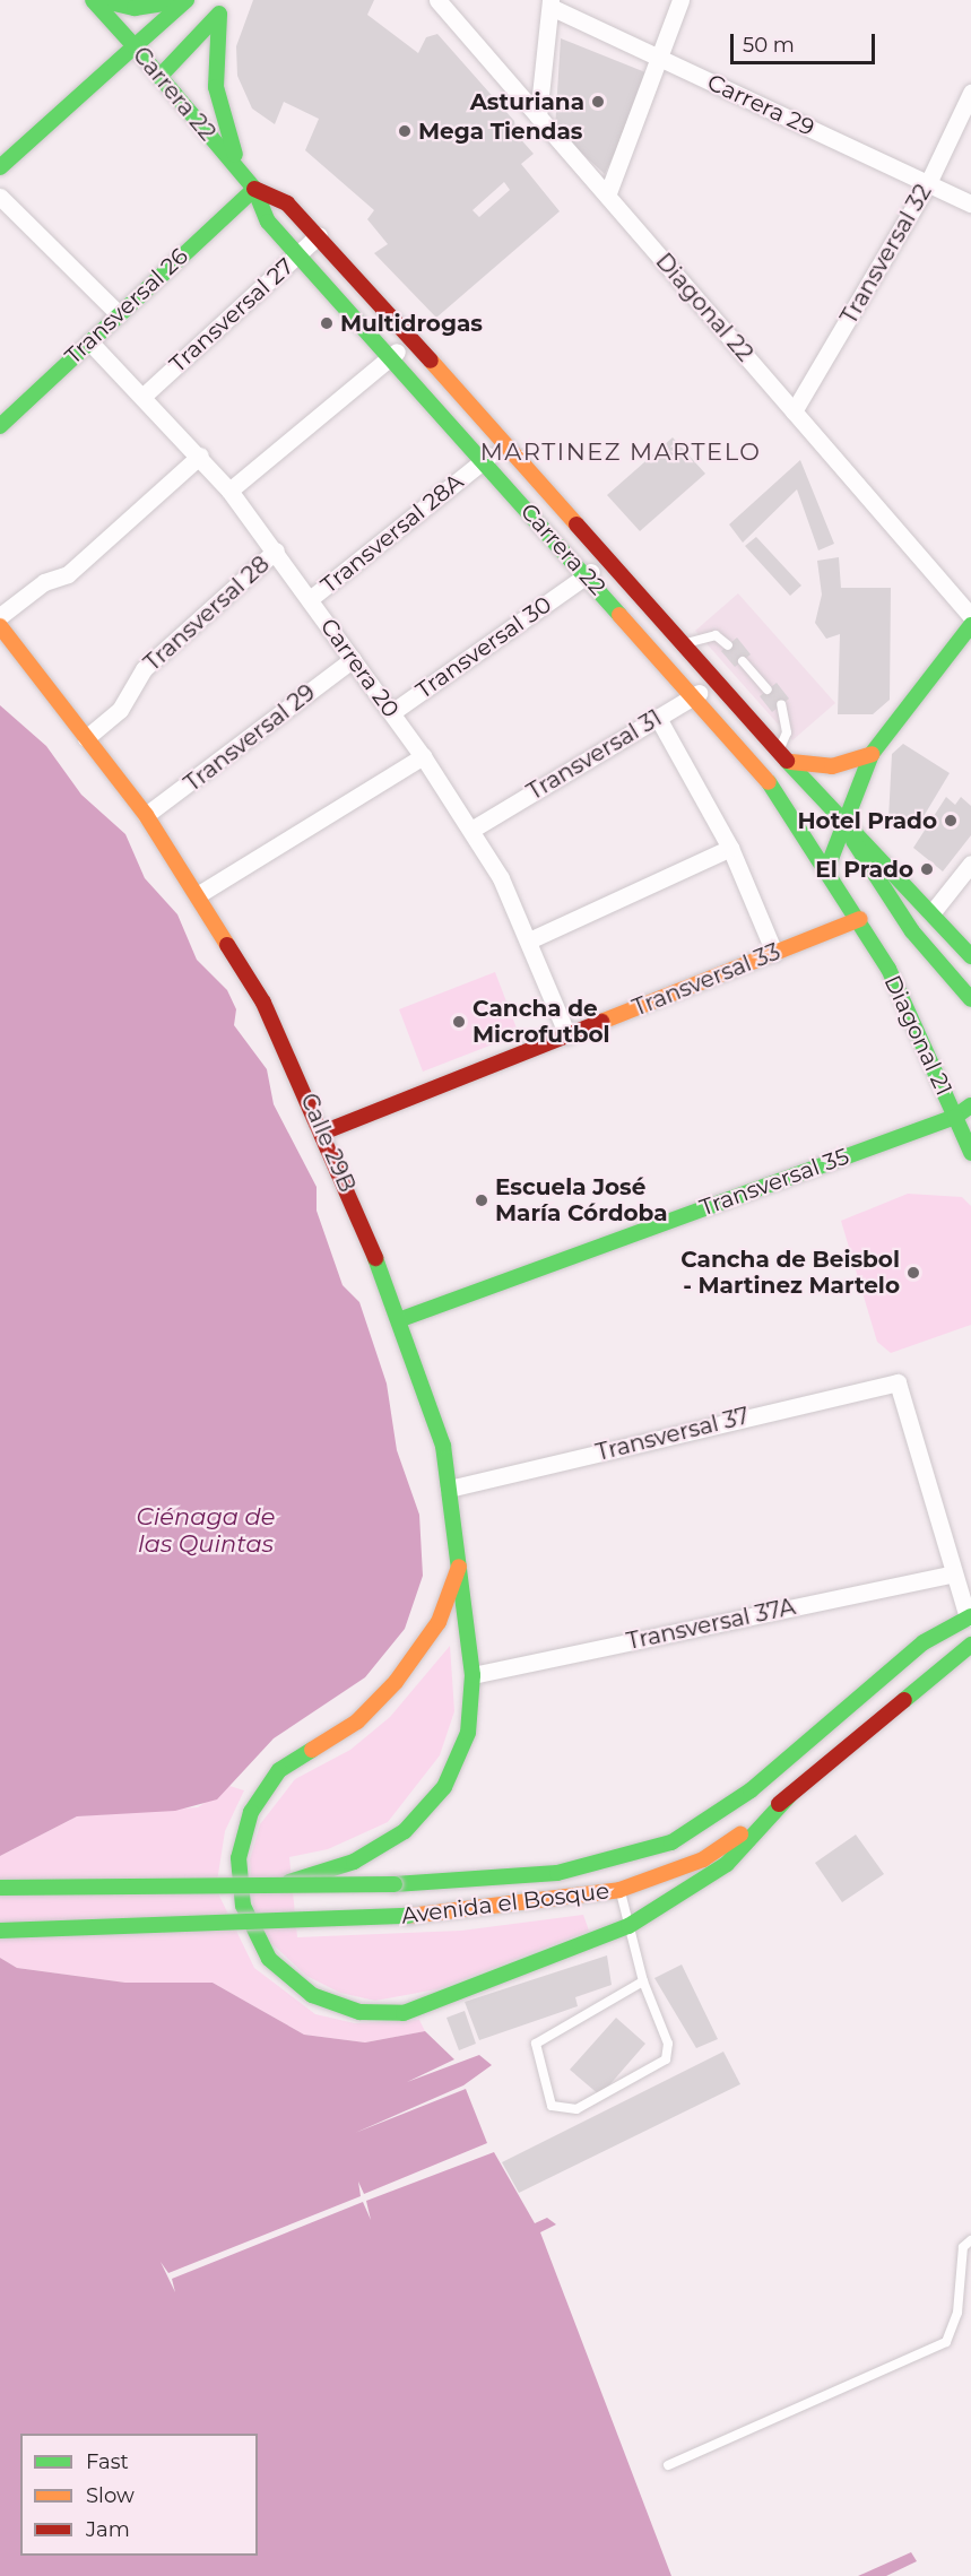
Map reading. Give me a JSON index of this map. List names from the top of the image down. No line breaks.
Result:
{"streets":{"main road":["Carrera 22","Transversal 26","Transversal 33","Diagonal 21","Calle 29B","Transversal 35","Avenida el Bosque"],"street":["Carrera 29","Transversal 32","Diagonal 22","Transversal 27","Transversal 28A","Transversal 28","Transversal 30","Carrera 20","Transversal 29","Transversal 31","Transversal 37","Transversal 37A"]},"crossings":[["Carrera 22","Transversal 26"],["Carrera 22","Transversal 27"],["Carrera 22","Transversal 28A"],["Carrera 22","Transversal 30"],["Carrera 22","Transversal 31"],["Carrera 22","Transversal 33"],["Carrera 22","Diagonal 21"],["Carrera 29","Transversal 32"],["Transversal 32","Diagonal 22"],["Transversal 26","Carrera 20"],["Transversal 27","Carrera 20"],["Transversal 28A","Carrera 20"],["Transversal 28","Carrera 20"],["Transversal 28","Calle 29B"],["Transversal 30","Carrera 20"],["Carrera 20","Transversal 29"],["Carrera 20","Transversal 31"],["Carrera 20","Transversal 33"],["Transversal 29","Calle 29B"],["Transversal 33","Diagonal 21"],["Transversal 33","Calle 29B"],["Diagonal 21","Transversal 35"],["Calle 29B","Transversal 35"],["Calle 29B","Transversal 37"],["Calle 29B","Transversal 37A"],["Calle 29B","Avenida el Bosque"],["Transversal 37","Transversal 37A"]],"districts":["MARTINEZ MARTELO"],"water":["Ciénaga de las Quintas"],"places":["Asturiana","Mega Tiendas","Multidrogas","Hotel Prado","El Prado","Cancha de Microfutbol","Escuela José María Córdoba","Cancha de Beisbol - Martinez Martelo"],"legend":["Fast","Slow","Jam"],"scale_bar":"50 m"}
